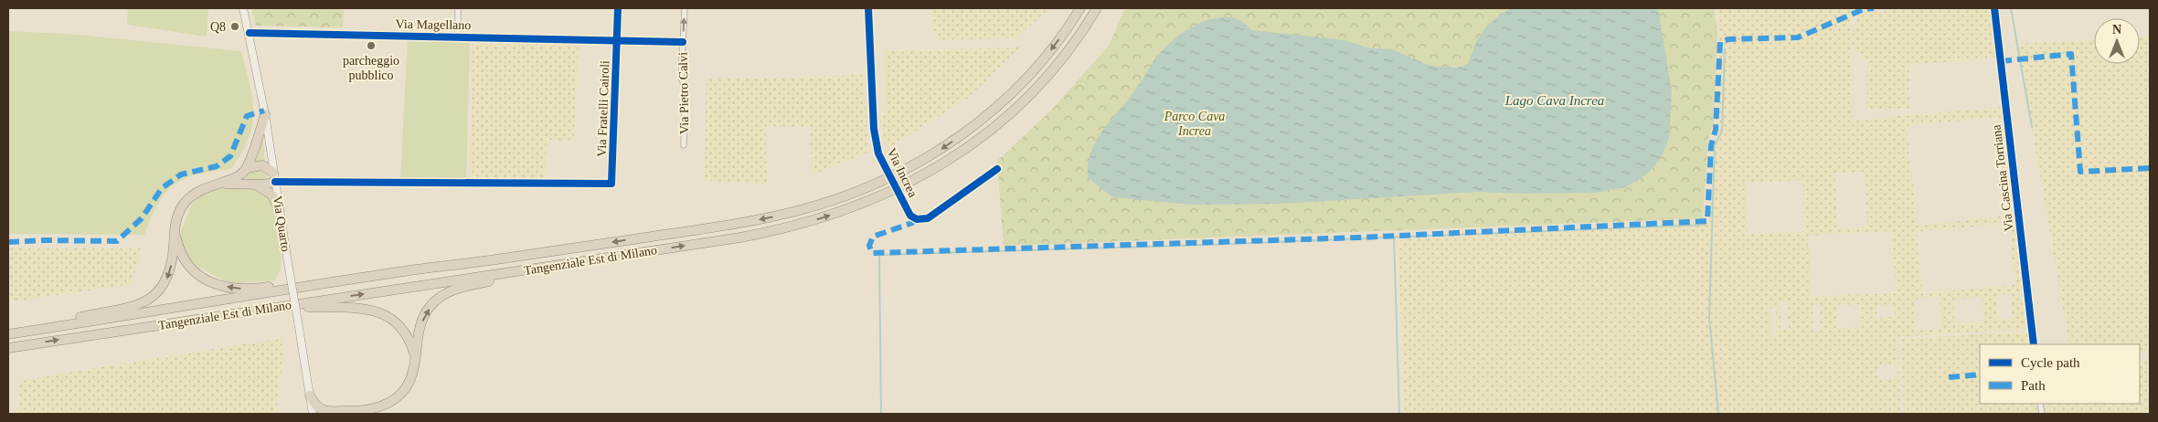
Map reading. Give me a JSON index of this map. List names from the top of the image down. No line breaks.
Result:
{"streets":{"highway":["Tangenziale Est di Milano"],"street":["Via Magellano","Via Pietro Calvi","Via Fratelli Cairoli","Via Increa","Via Cascina Torriana","Via Quarto"]},"crossings":[["Via Magellano","Via Pietro Calvi"],["Via Magellano","Via Fratelli Cairoli"],["Via Magellano","Via Quarto"],["Via Pietro Calvi","Via Fratelli Cairoli"],["Via Fratelli Cairoli","Via Quarto"]],"water":["Lago Cava Increa"],"parks":["Parco Cava Increa"],"places":["Q8","parcheggio pubblico"],"legend":["Cycle path","Path"],"north":"top"}
